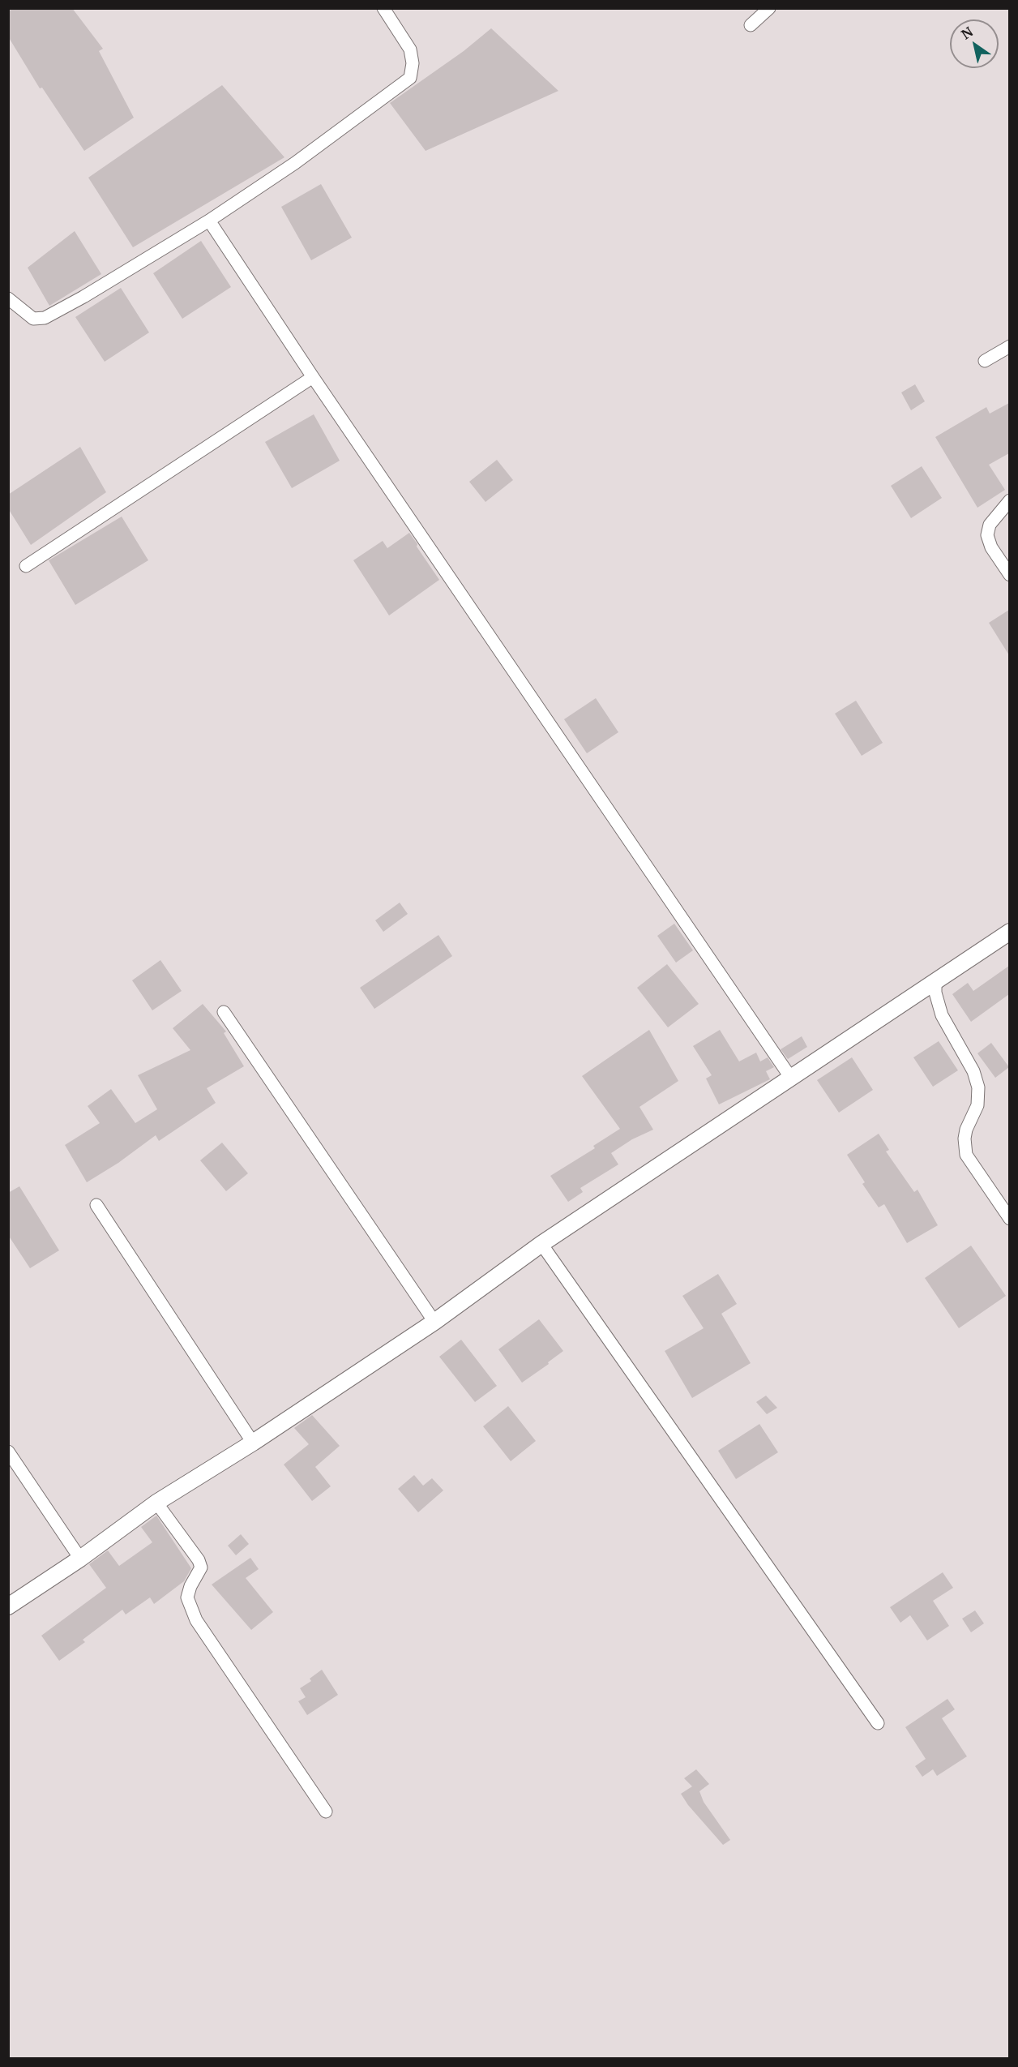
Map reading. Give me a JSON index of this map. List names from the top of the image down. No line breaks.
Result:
{"north":"top left"}
